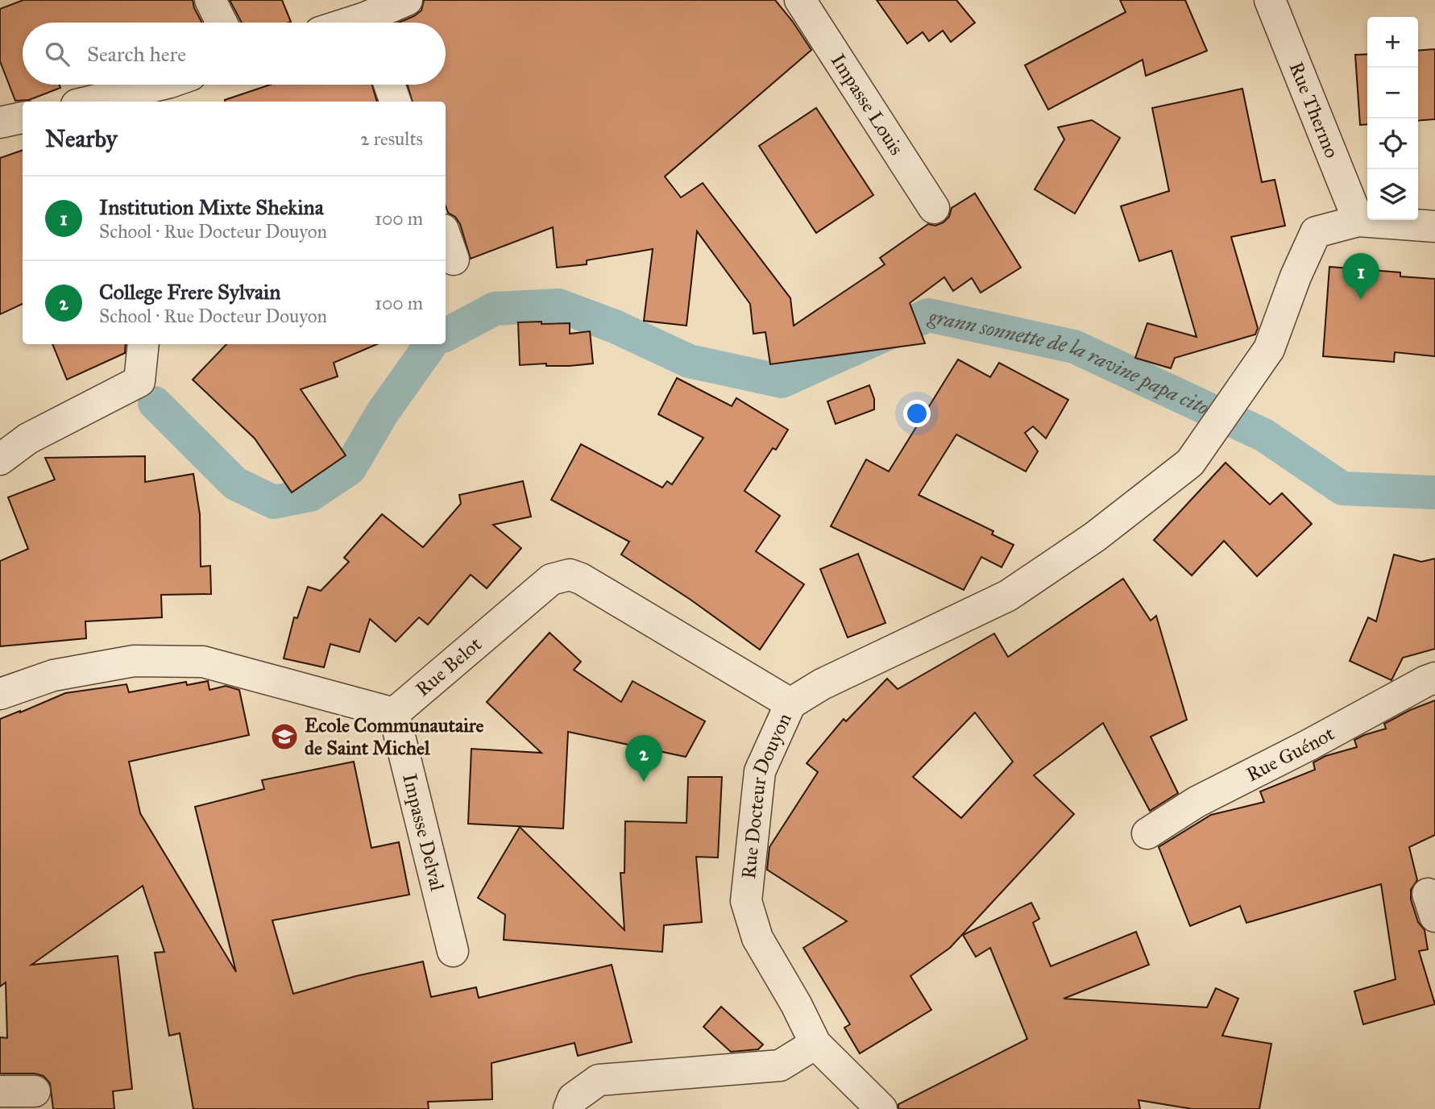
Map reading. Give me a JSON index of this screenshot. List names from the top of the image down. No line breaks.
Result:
{"streets":{"street":["Impasse Louis","Rue Thermo","Rue Belot","Rue Guénot","Rue Docteur Douyon","Impasse Delval"]},"crossings":[["Rue Thermo","Rue Docteur Douyon"],["Rue Belot","Rue Docteur Douyon"],["Rue Belot","Impasse Delval"]],"water":["grann sonnette de la ravine papa cito"],"places":{"school or university":["Ecole Communautaire de Saint Michel"]},"page":{"map_buttons":["+","−"],"search":"Search here","heading":["Nearby","2 results"],"list":[{"mark":"1","name":"Institution Mixte Shekina","note":"School · Rue Docteur Douyon","value":"100 m"},{"mark":"2","name":"College Frere Sylvain","note":"School · Rue Docteur Douyon","value":"100 m"}],"pins":["1","2"]}}
